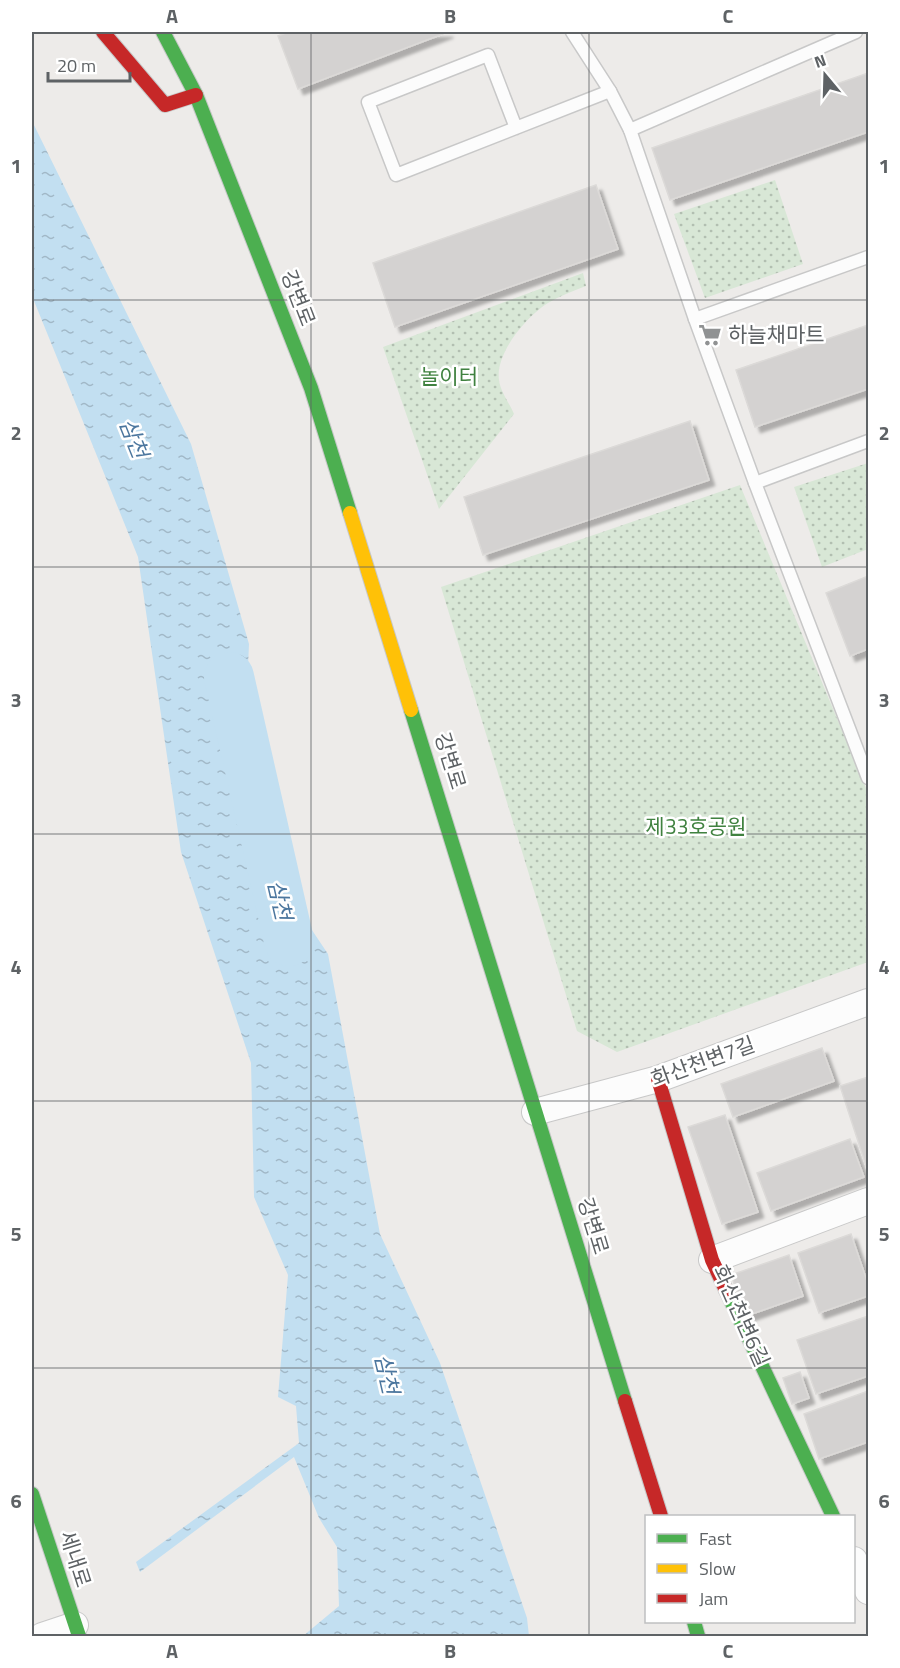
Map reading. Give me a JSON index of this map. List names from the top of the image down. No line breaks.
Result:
{"streets":{"street":["강변로","화산천변7길","화산천변6길","세내로"]},"crossings":[["강변로","화산천변7길"]],"water":["삼천"],"parks":["놀이터","제33호공원"],"places":{"supermarket":["하늘채마트"]},"legend":["Fast","Slow","Jam"],"scale_bar":"20 m","north":"top","grid":{"columns":["A","B","C"],"rows":["1","2","3","4","5","6"]}}
